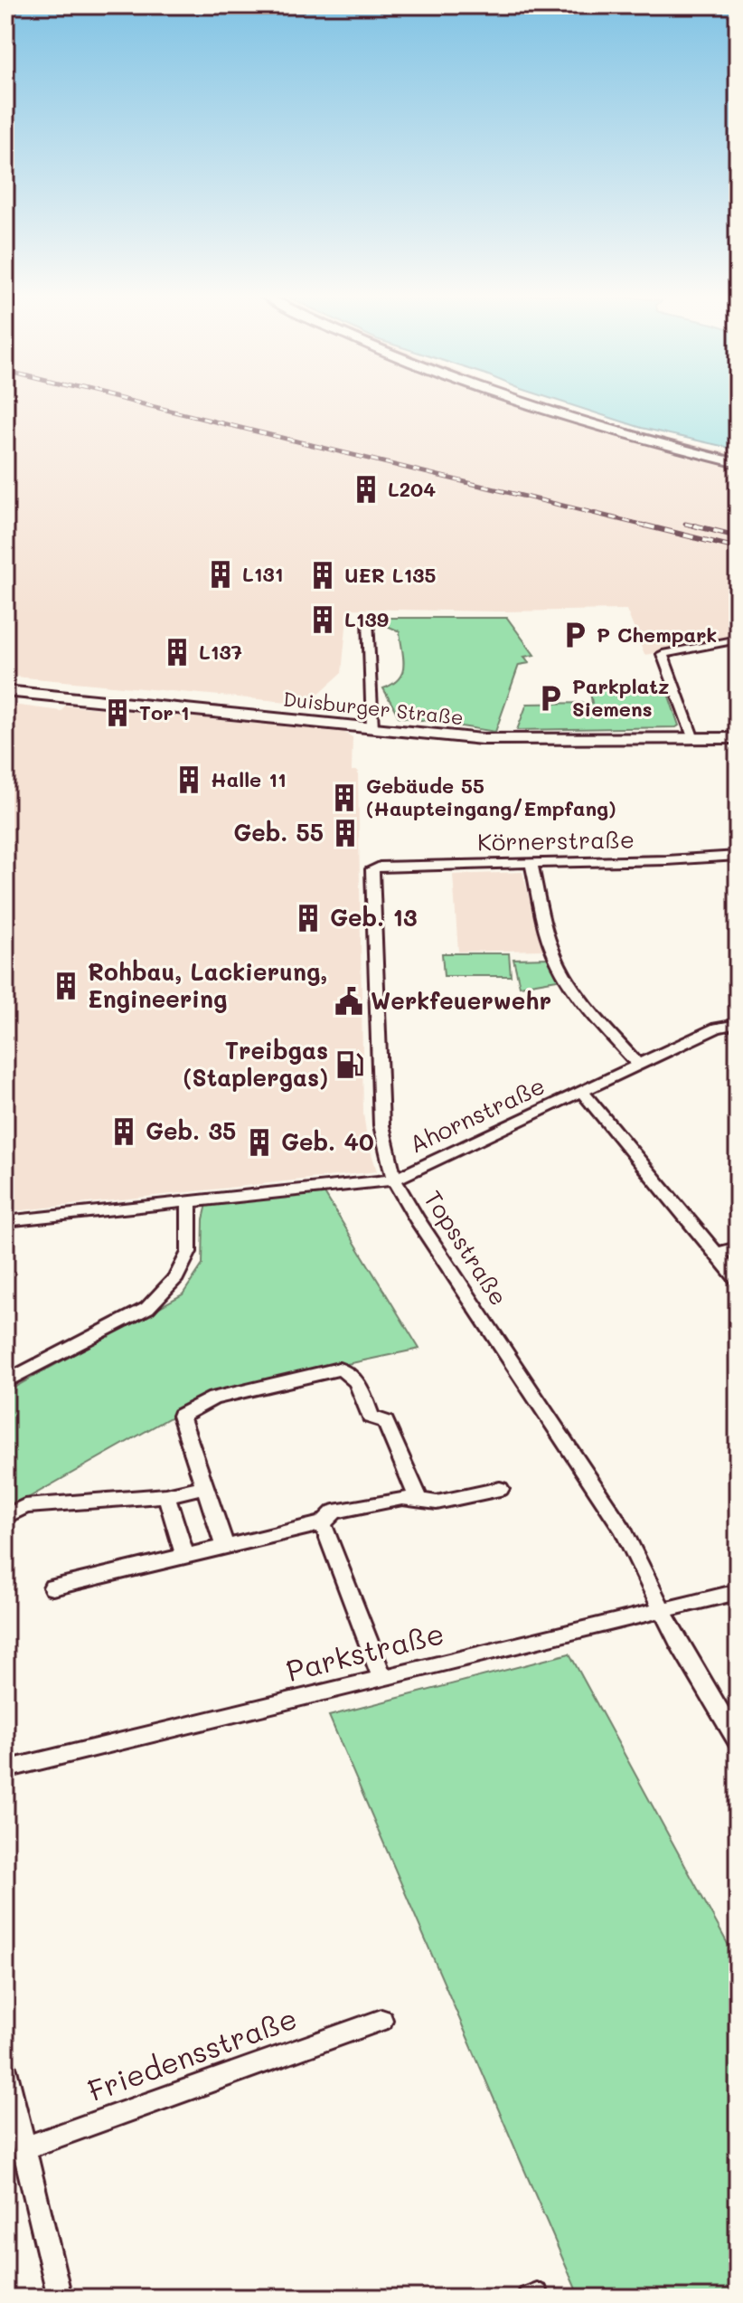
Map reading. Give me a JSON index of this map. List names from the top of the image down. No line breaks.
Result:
{"streets":{"main road":["Duisburger Straße"],"street":["Körnerstraße","Ahornstraße","Topsstraße","Parkstraße","Friedensstraße"]},"crossings":[["Körnerstraße","Topsstraße"],["Ahornstraße","Topsstraße"],["Topsstraße","Parkstraße"]],"places":{"building":["L204","L131","UER L135","L139","L137","Tor 1","Halle 11","Gebäude 55 (Haupteingang/Empfang)","Geb. 55","Geb. 13","Rohbau, Lackierung, Engineering","Geb. 35","Geb. 40"],"parking":["P Chempark","Parkplatz Siemens"],"public building":["Werkfeuerwehr"],"fuel station":["Treibgas (Staplergas)"]}}
